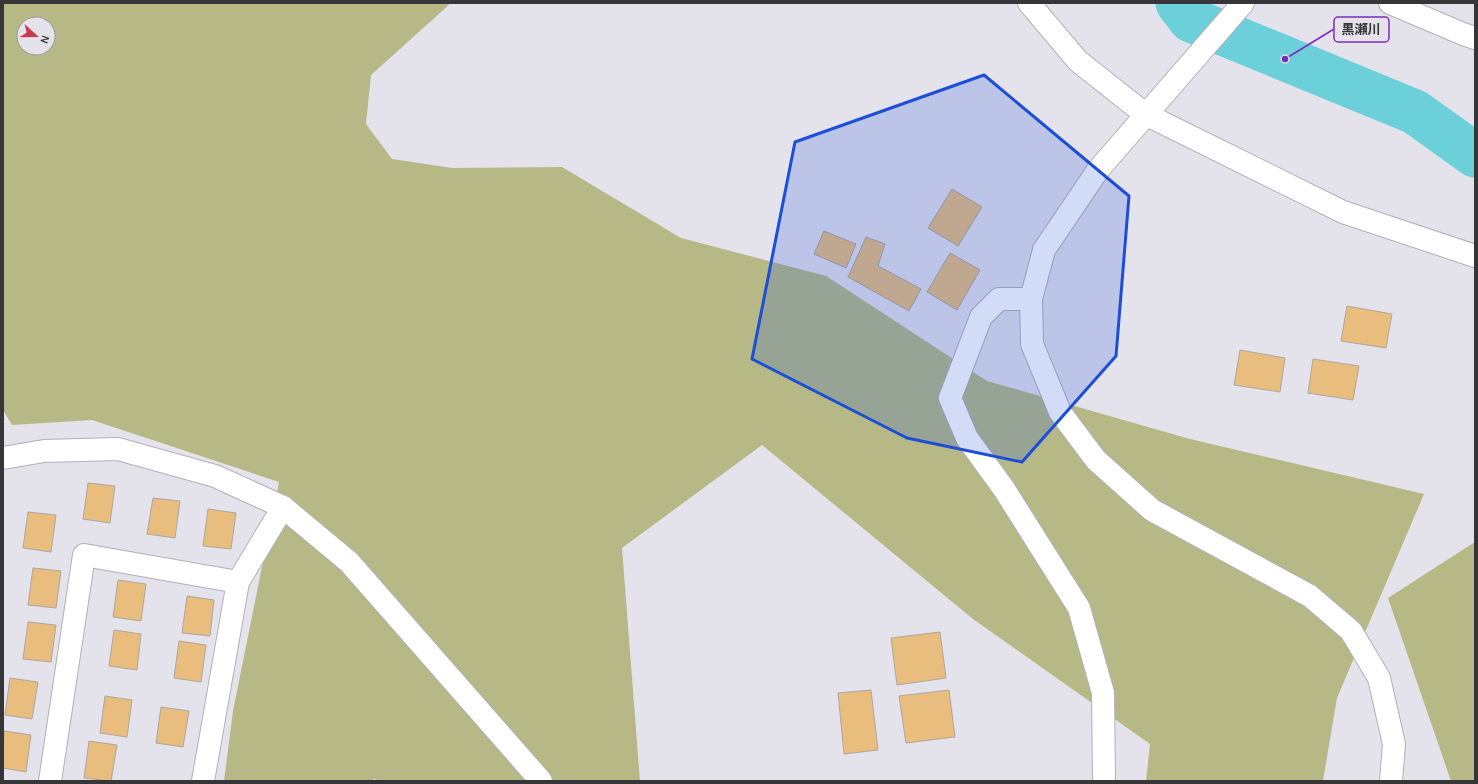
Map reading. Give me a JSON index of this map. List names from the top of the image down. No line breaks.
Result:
{"places":["黒瀬川"],"north":"right"}
